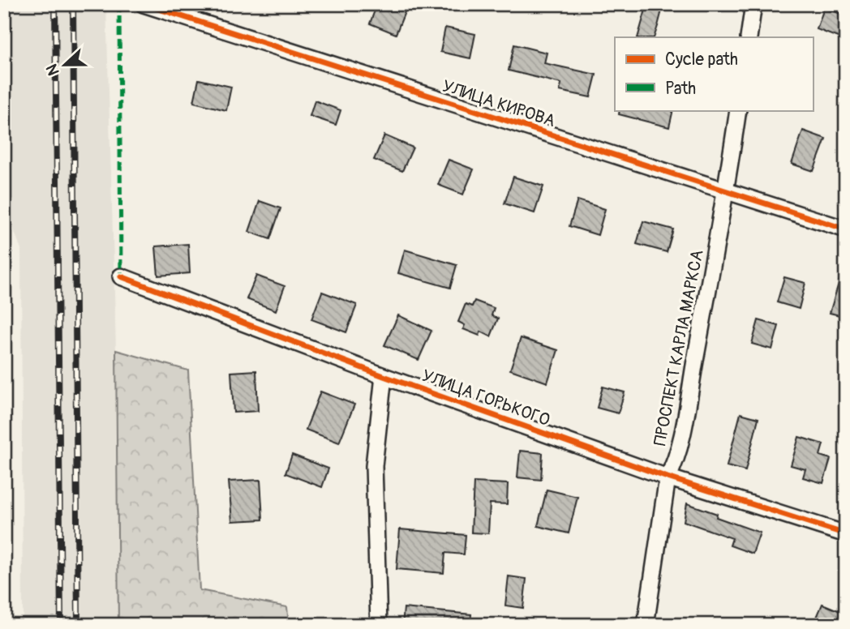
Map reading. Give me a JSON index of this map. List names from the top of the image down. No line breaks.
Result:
{"streets":{"street":["УЛИЦА КИРОВА","ПРОСПЕКТ КАРЛА МАРКСА","УЛИЦА ГОРЬКОГО"]},"crossings":[["УЛИЦА КИРОВА","ПРОСПЕКТ КАРЛА МАРКСА"],["ПРОСПЕКТ КАРЛА МАРКСА","УЛИЦА ГОРЬКОГО"]],"legend":["Cycle path","Path"],"north":"left"}
